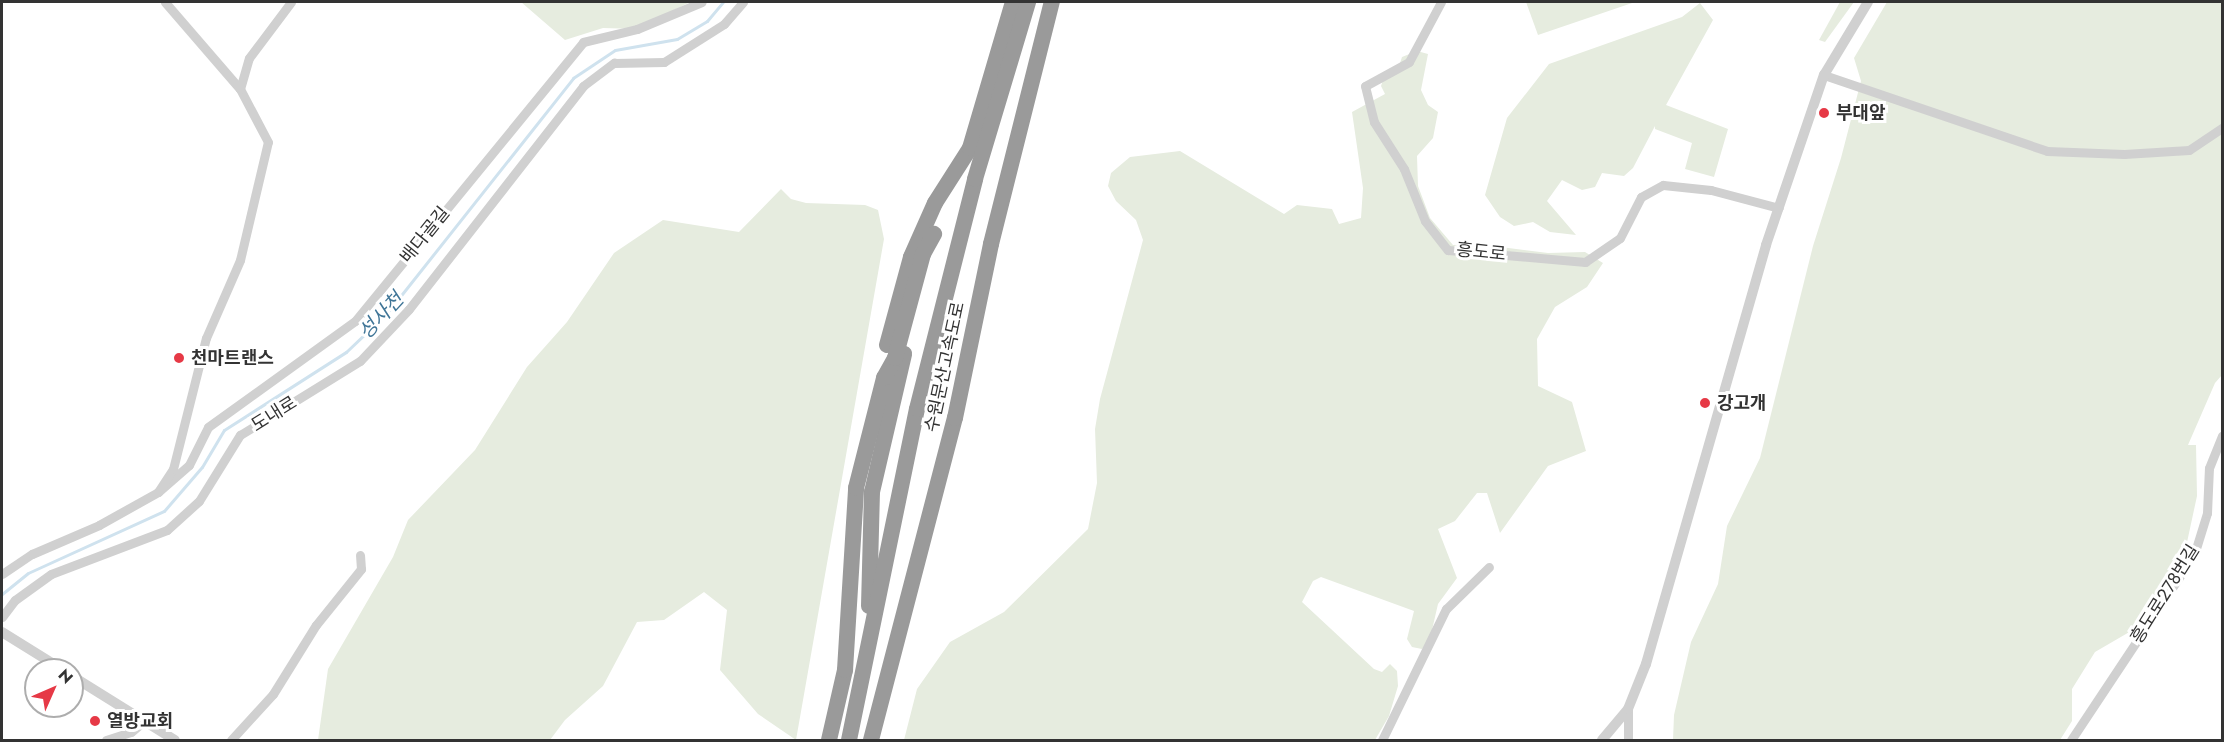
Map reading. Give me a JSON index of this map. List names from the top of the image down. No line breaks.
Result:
{"streets":{"highway":["수원문산고속도로"],"street":["배다골길","흥도로","도내로","흥도로278번길"]},"water":["성사천"],"places":["부대앞","천마트랜스","강고개","열방교회"],"north":"top right"}
